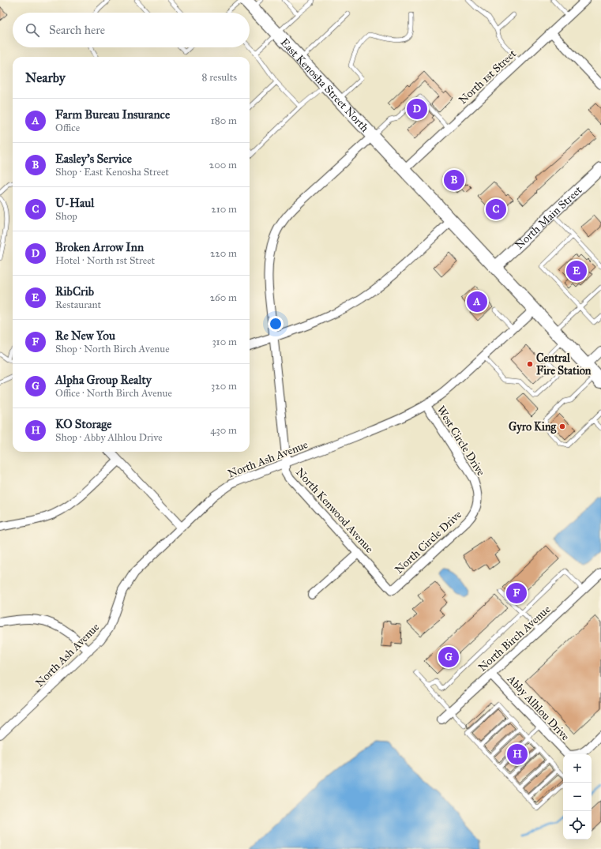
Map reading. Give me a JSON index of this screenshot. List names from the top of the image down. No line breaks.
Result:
{"streets":{"main road":["East Kenosha Street North","North Main Street"],"street":["North 1st Street","West Circle Drive","North Ash Avenue","North Kenwood Avenue","North Circle Drive","North Birch Avenue","Abby Alhlou Drive"]},"crossings":[["North 1st Street","East Kenosha Street North"],["East Kenosha Street North","North Kenwood Avenue"],["West Circle Drive","North Ash Avenue"],["West Circle Drive","North Circle Drive"],["North Ash Avenue","North Kenwood Avenue"],["North Kenwood Avenue","North Circle Drive"],["North Birch Avenue","Abby Alhlou Drive"]],"places":["Central Fire Station","Gyro King"],"page":{"search":"Search here","heading":["Nearby","8 results"],"pins":["D","B","C","E","A","F","G","H"],"list":[{"mark":"A","name":"Farm Bureau Insurance","note":"Office","value":"180 m"},{"mark":"B","name":"Easley's Service","note":"Shop · East Kenosha Street","value":"200 m"},{"mark":"C","name":"U-Haul","note":"Shop","value":"210 m"},{"mark":"D","name":"Broken Arrow Inn","note":"Hotel · North 1st Street","value":"220 m"},{"mark":"E","name":"RibCrib","note":"Restaurant","value":"260 m"},{"mark":"F","name":"Re New You","note":"Shop · North Birch Avenue","value":"310 m"},{"mark":"G","name":"Alpha Group Realty","note":"Office · North Birch Avenue","value":"320 m"},{"mark":"H","name":"KO Storage","note":"Shop · Abby Alhlou Drive","value":"430 m"}],"map_buttons":["+","−"]}}
